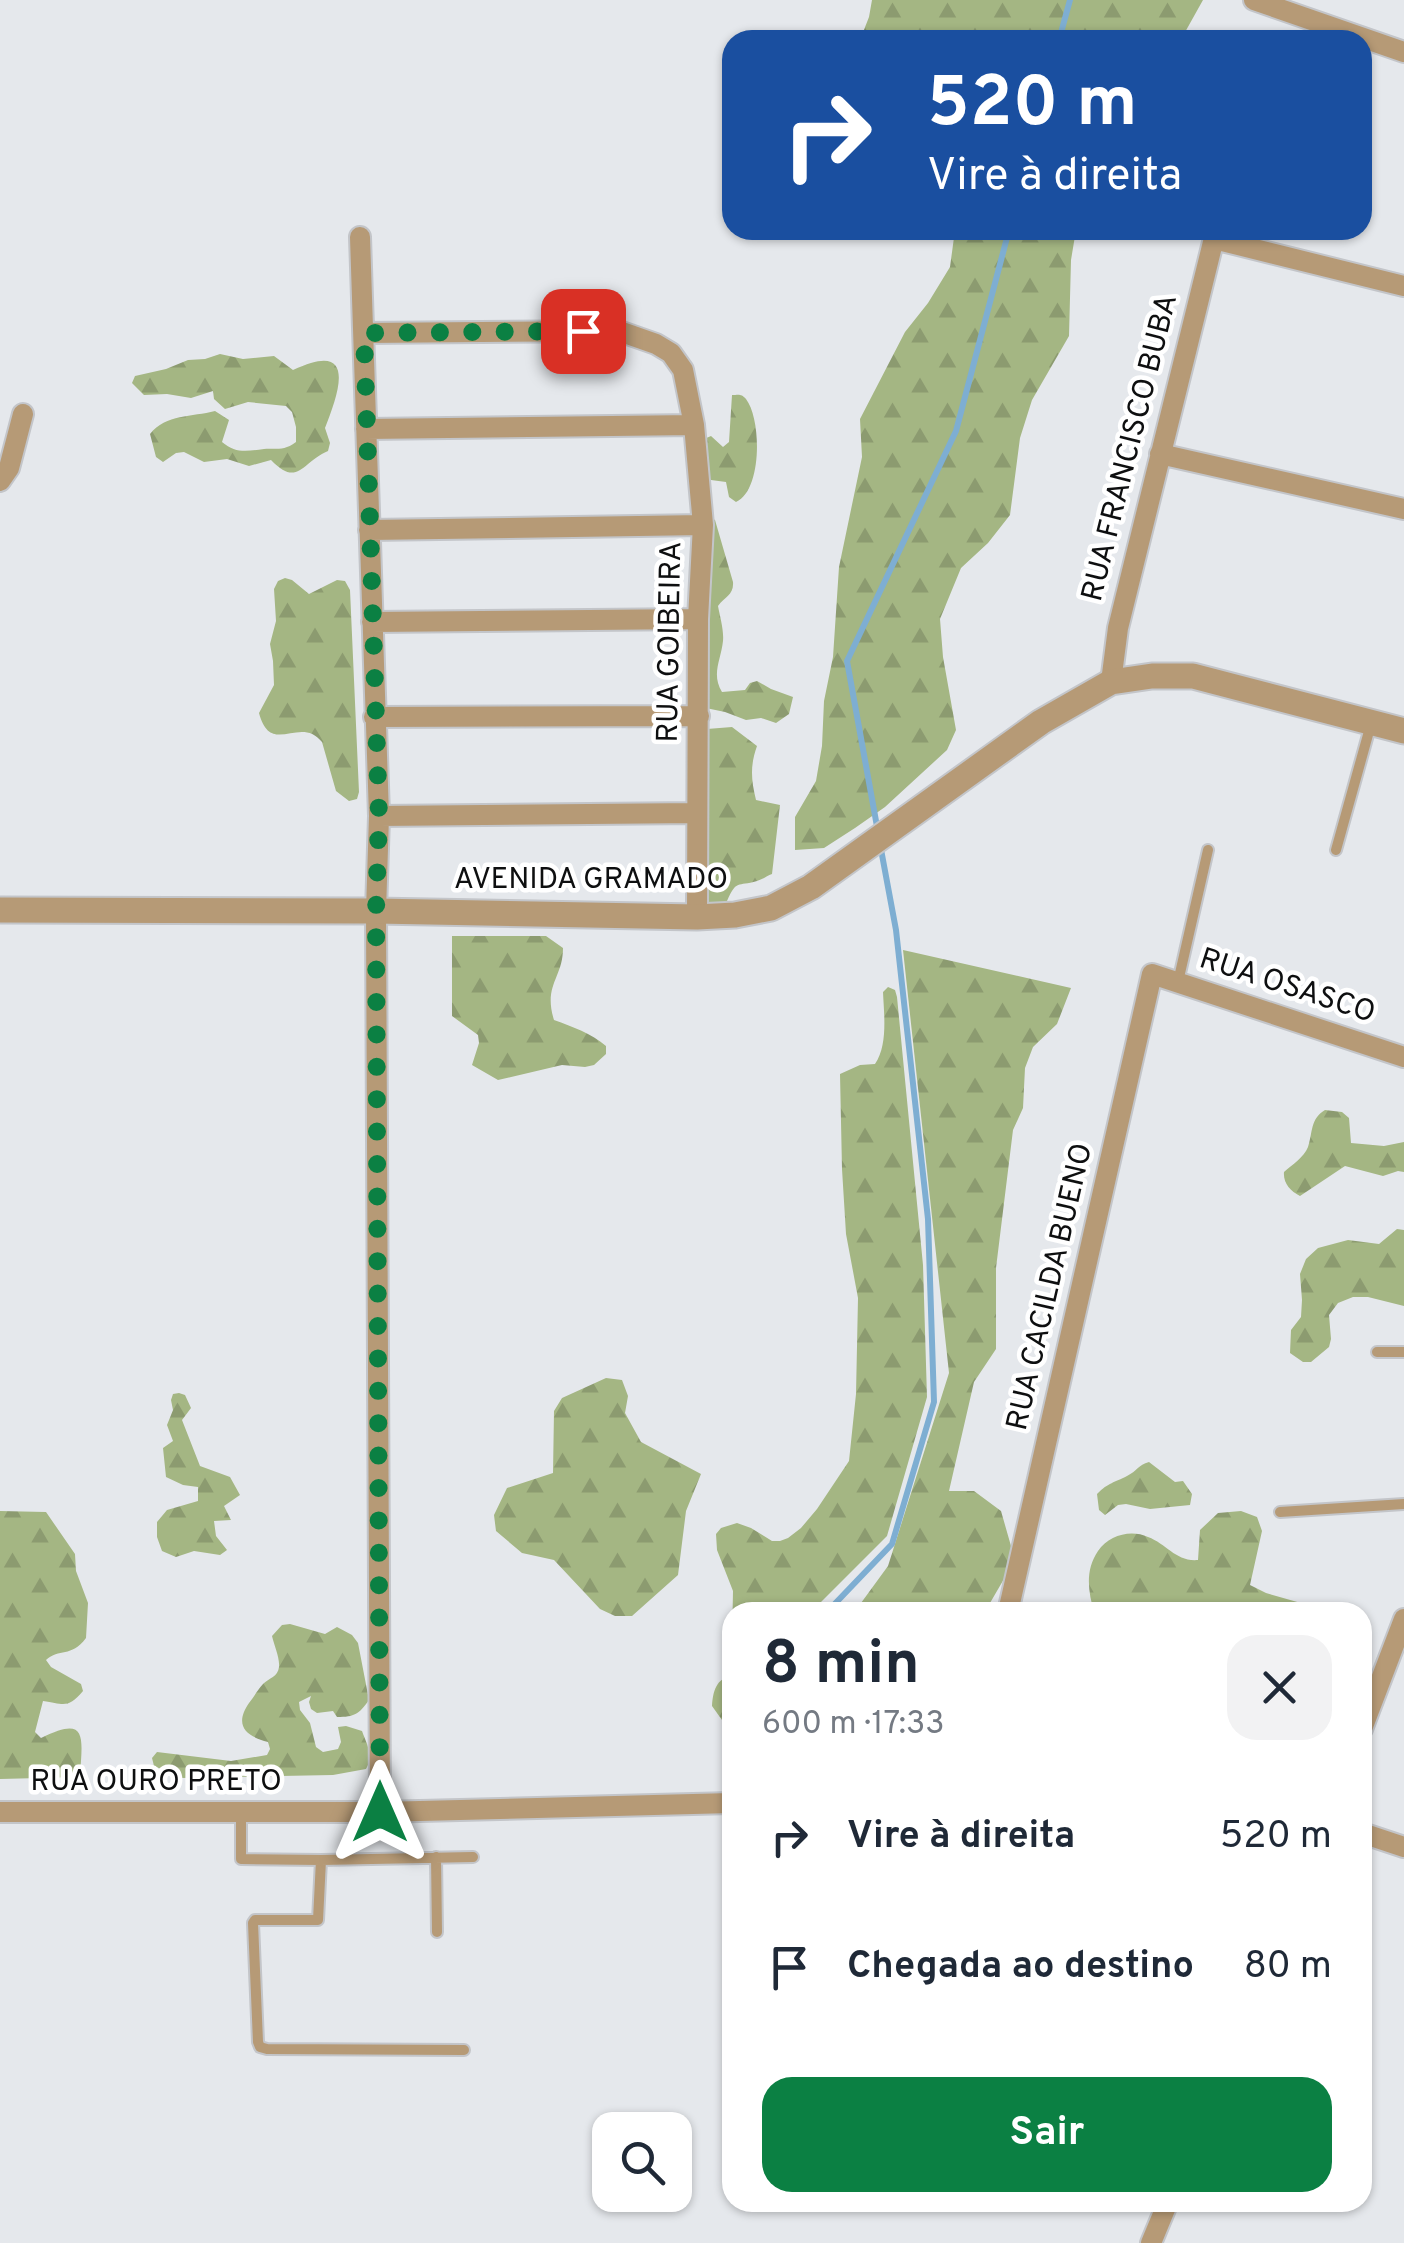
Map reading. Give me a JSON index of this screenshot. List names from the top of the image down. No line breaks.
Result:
{"streets":{"street":["RUA FRANCISCO BUBA","RUA GOIBEIRA","AVENIDA GRAMADO","RUA OSASCO","RUA CACILDA BUENO","RUA OURO PRETO"]},"crossings":[["RUA FRANCISCO BUBA","AVENIDA GRAMADO"],["RUA GOIBEIRA","AVENIDA GRAMADO"],["RUA OSASCO","RUA CACILDA BUENO"]],"page":{"turn":["520 m","Vire à direita"],"heading":["8 min","600 m · 17:33"],"list":[{"name":"Vire à direita","value":"520 m"},{"name":"Chegada ao destino","value":"80 m"}],"buttons":"Sair"}}
